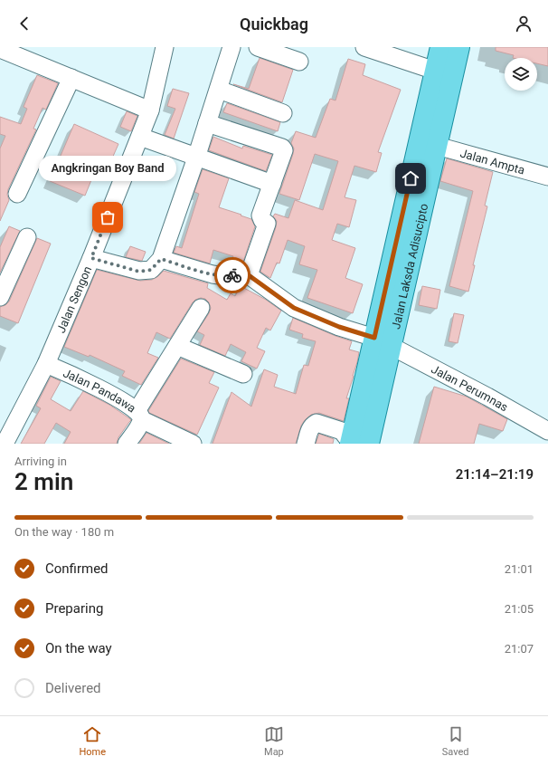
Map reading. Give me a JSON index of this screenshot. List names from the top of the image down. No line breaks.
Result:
{"streets":{"main road":["Jalan Laksda Adisucipto"],"street":["Jalan Ampta","Jalan Sengon","Jalan Perumnas","Jalan Pandawa"]},"crossings":[["Jalan Ampta","Jalan Laksda Adisucipto"],["Jalan Laksda Adisucipto","Jalan Perumnas"],["Jalan Sengon","Jalan Pandawa"]],"places":["Angkringan Boy Band"],"page":{"header":"Quickbag","bubble":"Angkringan Boy Band","heading":["2 min","Arriving in","21:14–21:19"],"bar":"On the way · 180 m","list":[["Confirmed","21:01"],["Preparing","21:05"],["On the way","21:07"],"Delivered"],"tabs":["Home","Map","Saved"]}}
